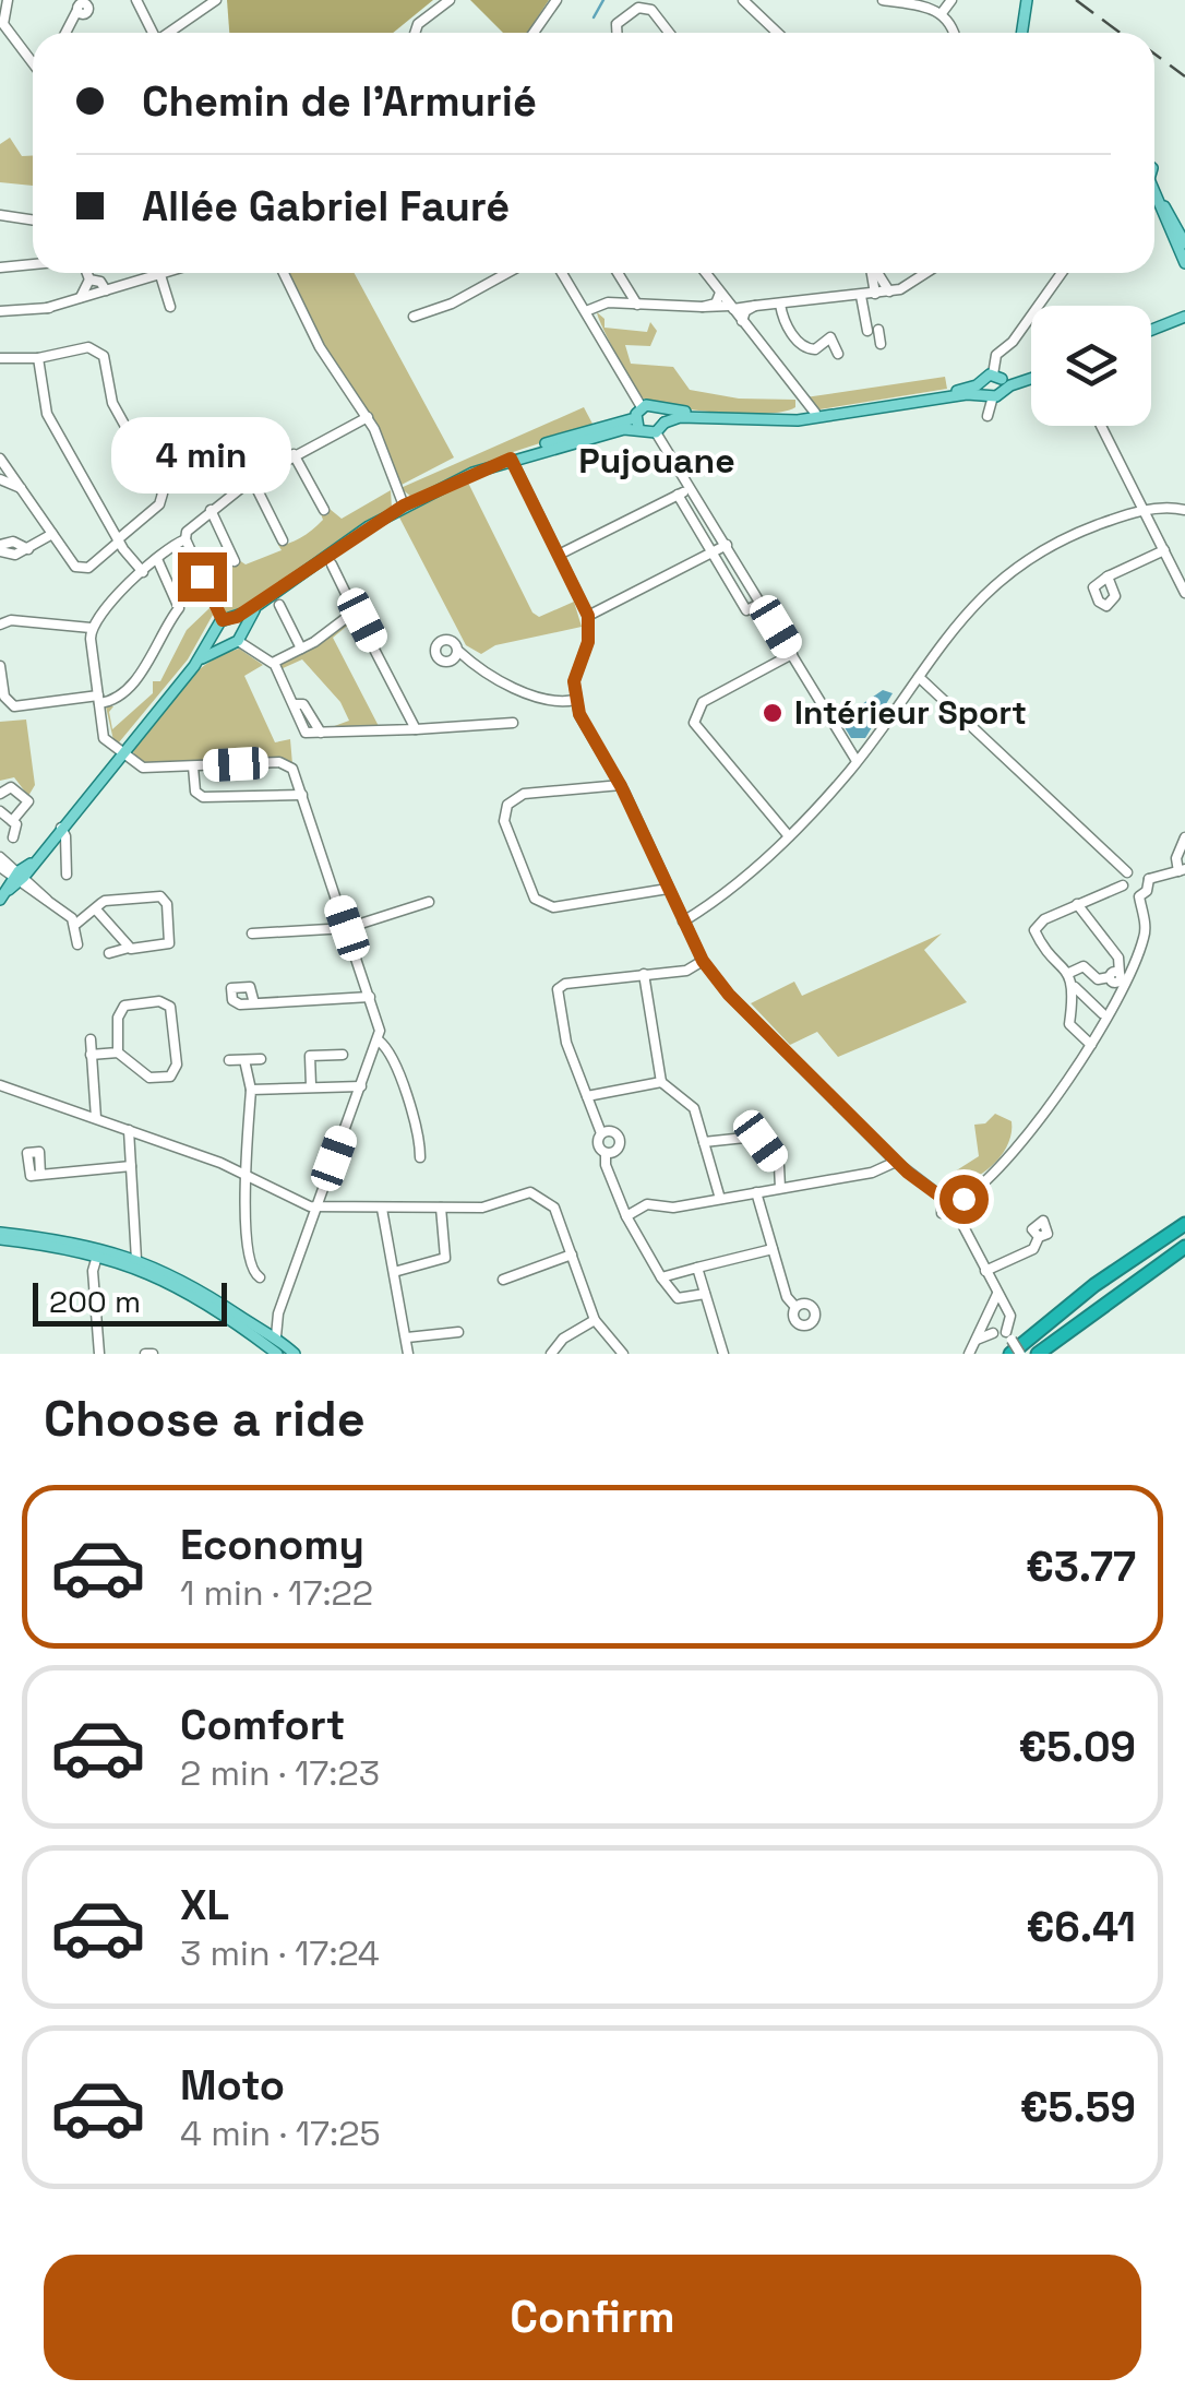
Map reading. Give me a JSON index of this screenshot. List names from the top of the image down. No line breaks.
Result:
{"districts":["Pujouane"],"places":["Intérieur Sport"],"scale_bar":"200 m","page":{"banner":["Chemin de l'Armurié","Allée Gabriel Fauré"],"bubble":"4 min","scale":"200 m","heading":"Choose a ride","list":[{"name":"Economy","note":"1 min · 17:22","value":"€3.77"},{"name":"Comfort","note":"2 min · 17:23","value":"€5.09"},{"name":"XL","note":"3 min · 17:24","value":"€6.41"},{"name":"Moto","note":"4 min · 17:25","value":"€5.59"}],"buttons":"Confirm"}}
